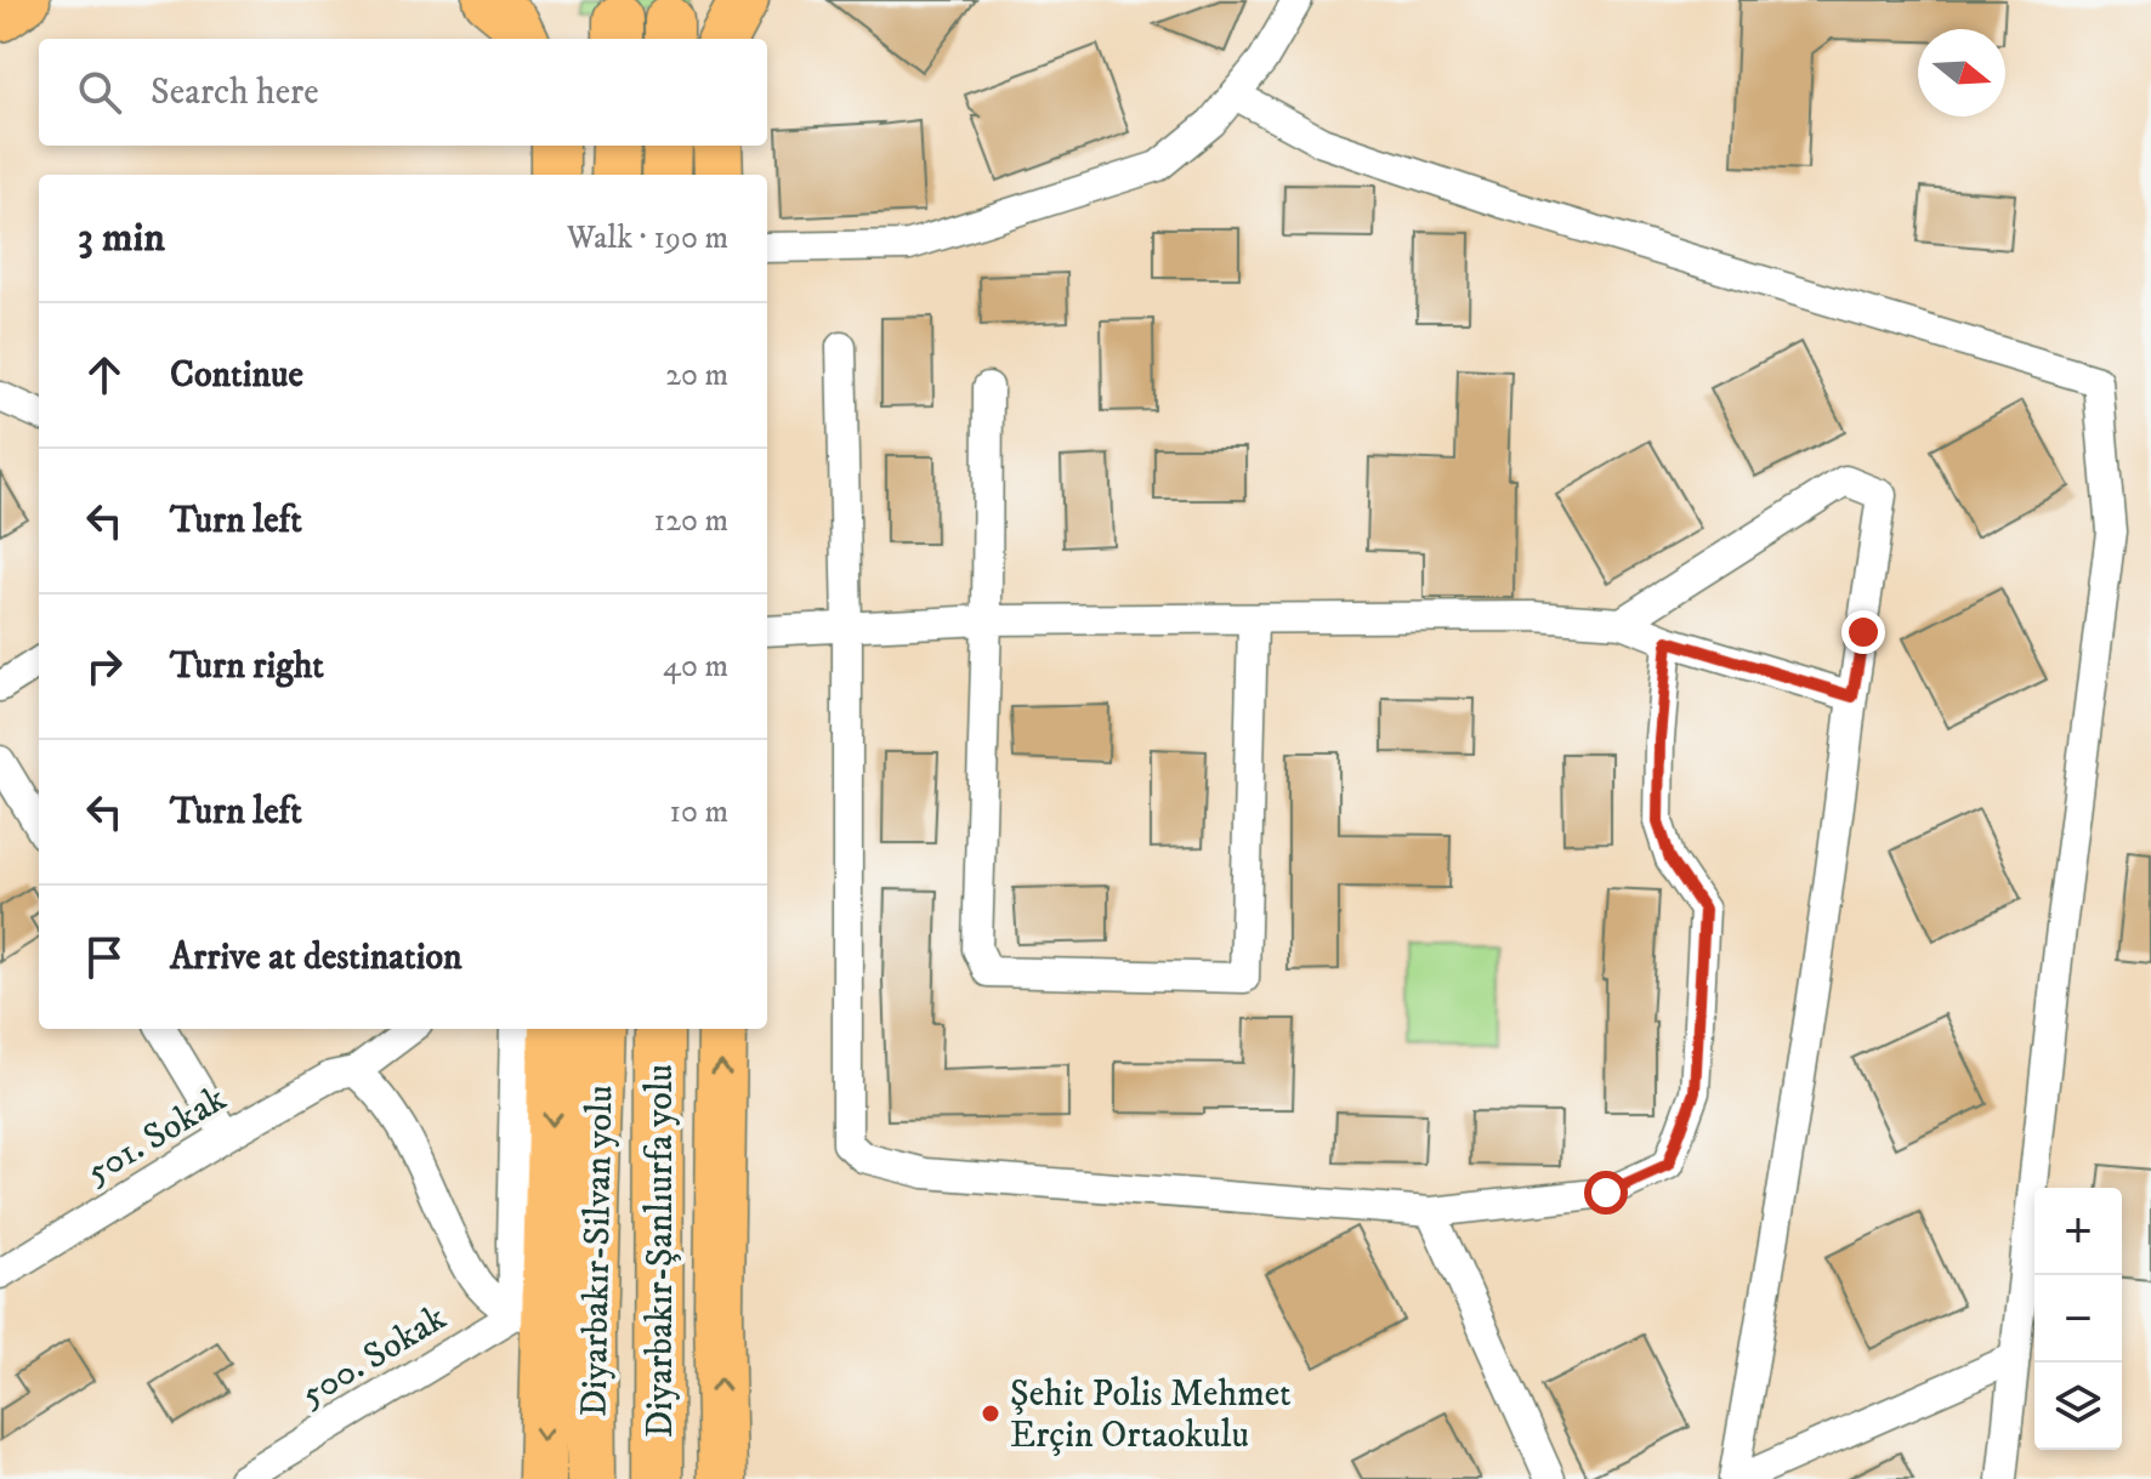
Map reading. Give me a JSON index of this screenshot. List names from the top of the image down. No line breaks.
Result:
{"streets":{"highway":["Diyarbakır-Silvan yolu","Diyarbakır-Şanlıurfa yolu"],"street":["501. Sokak","500. Sokak"]},"crossings":[["Diyarbakır-Silvan yolu","500. Sokak"]],"places":["Şehit Polis Mehmet Erçin Ortaokulu"],"north":"right","page":{"search":"Search here","heading":["3 min","Walk · 190 m"],"list":[["Continue","20 m"],["Turn left","120 m"],["Turn right","40 m"],["Turn left","10 m"],"Arrive at destination"],"map_buttons":["+","−"]}}
